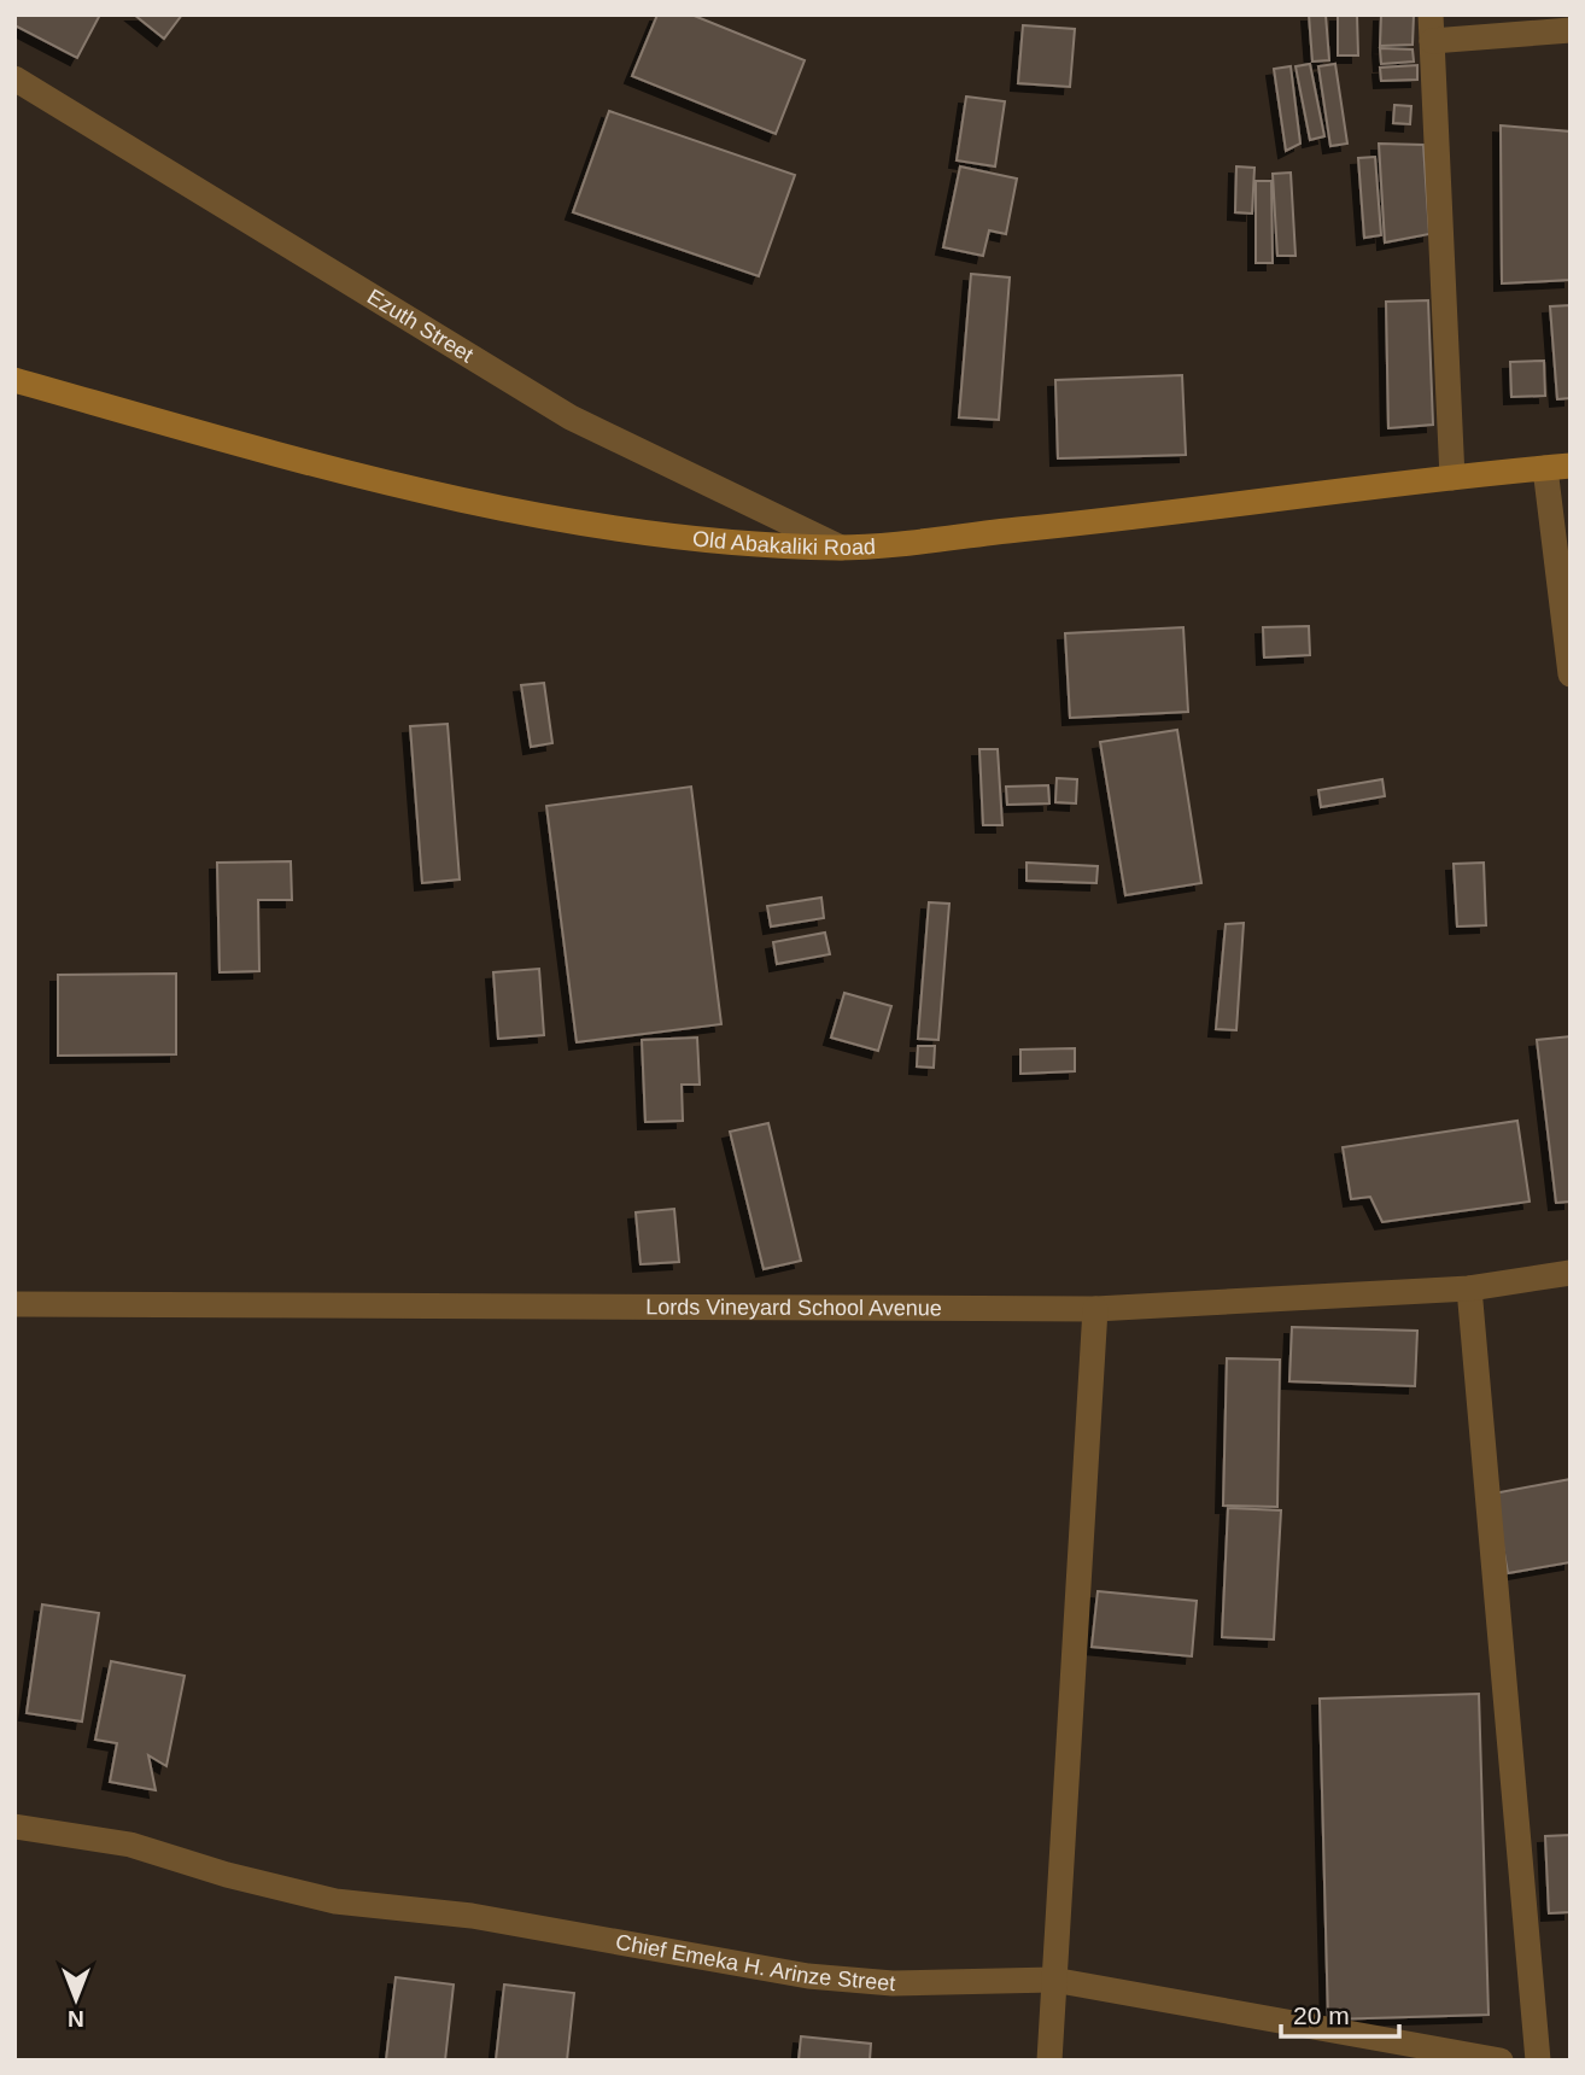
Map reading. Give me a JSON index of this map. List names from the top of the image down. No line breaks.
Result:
{"streets":{"main road":["Old Abakaliki Road"],"street":["Ezuth Street","Lords Vineyard School Avenue","Chief Emeka H. Arinze Street"]},"crossings":[["Ezuth Street","Old Abakaliki Road"]],"scale_bar":"20 m","north":"bottom"}
